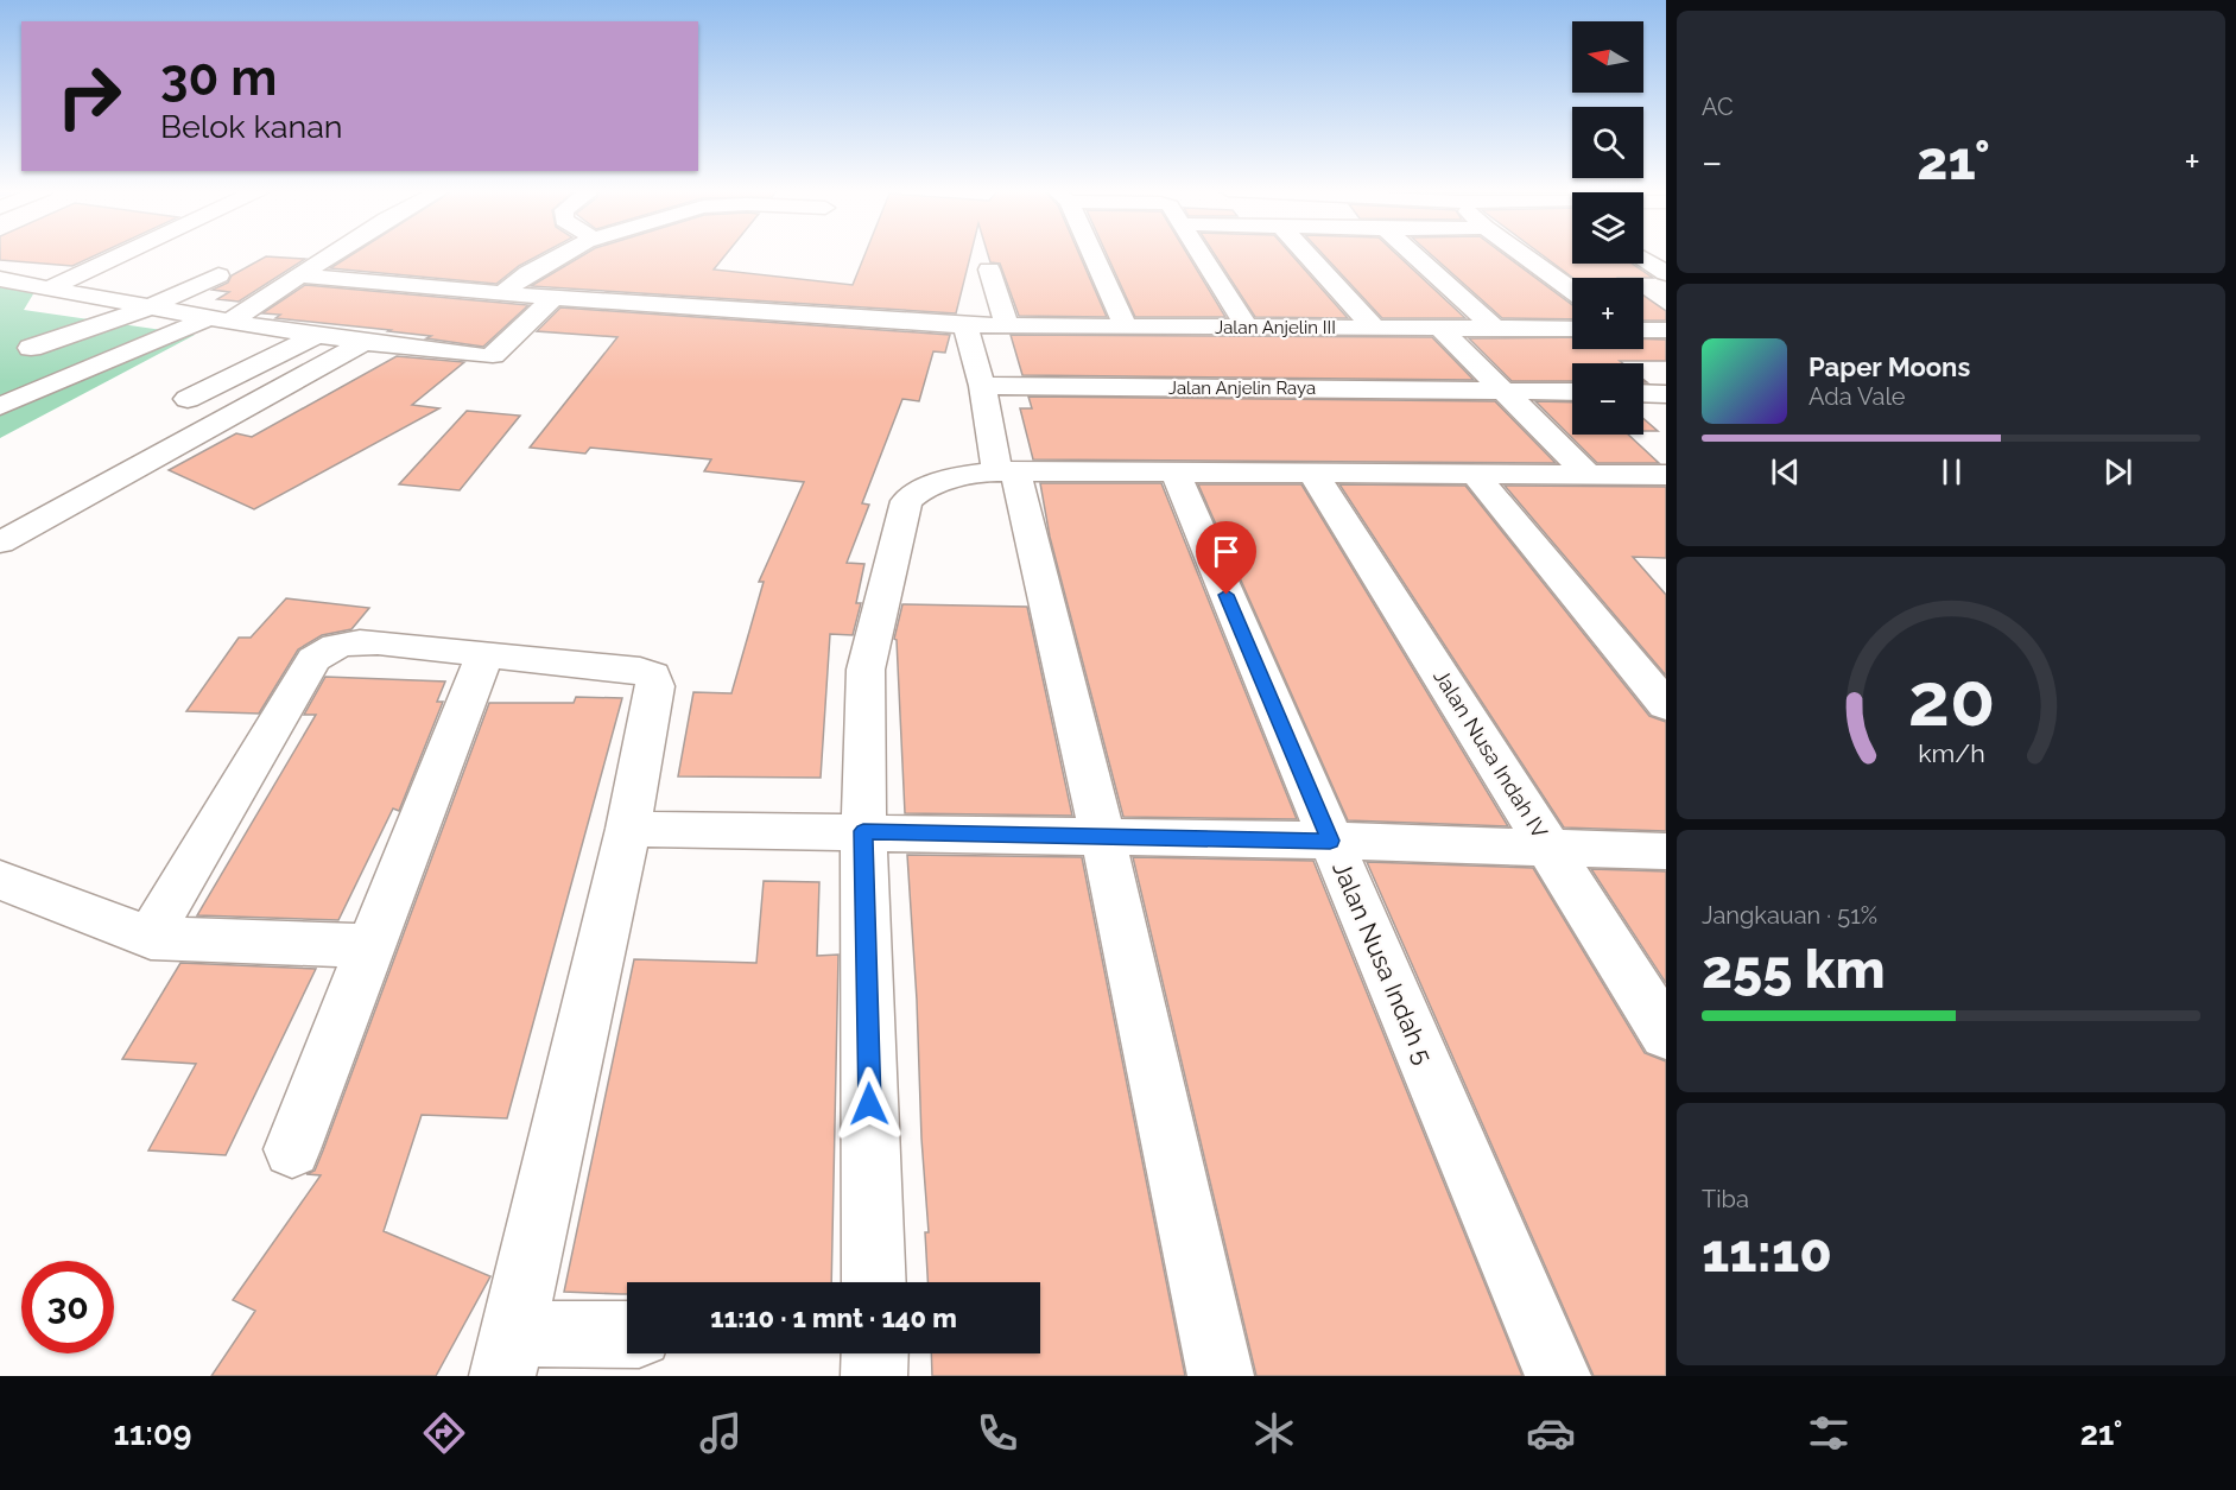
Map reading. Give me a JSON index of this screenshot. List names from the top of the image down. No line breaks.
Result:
{"streets":{"street":["Jalan Anjelin III","Jalan Anjelin Raya","Jalan Nusa Indah IV","Jalan Nusa Indah 5"]},"north":"left","page":{"tile":["AC",["Jangkauan · 51%","255 km"],["Tiba","11:10"]],"map_buttons":["+","−"],"turn":["30 m","Belok kanan"],"heat":["−","21°","+"],"song":["Paper Moons","Ada Vale"],"limit":"30","trip":"11:10 · 1 mnt · 140 m","tabs":["11:09","21°"],"gauge":["20","km/h"]}}
